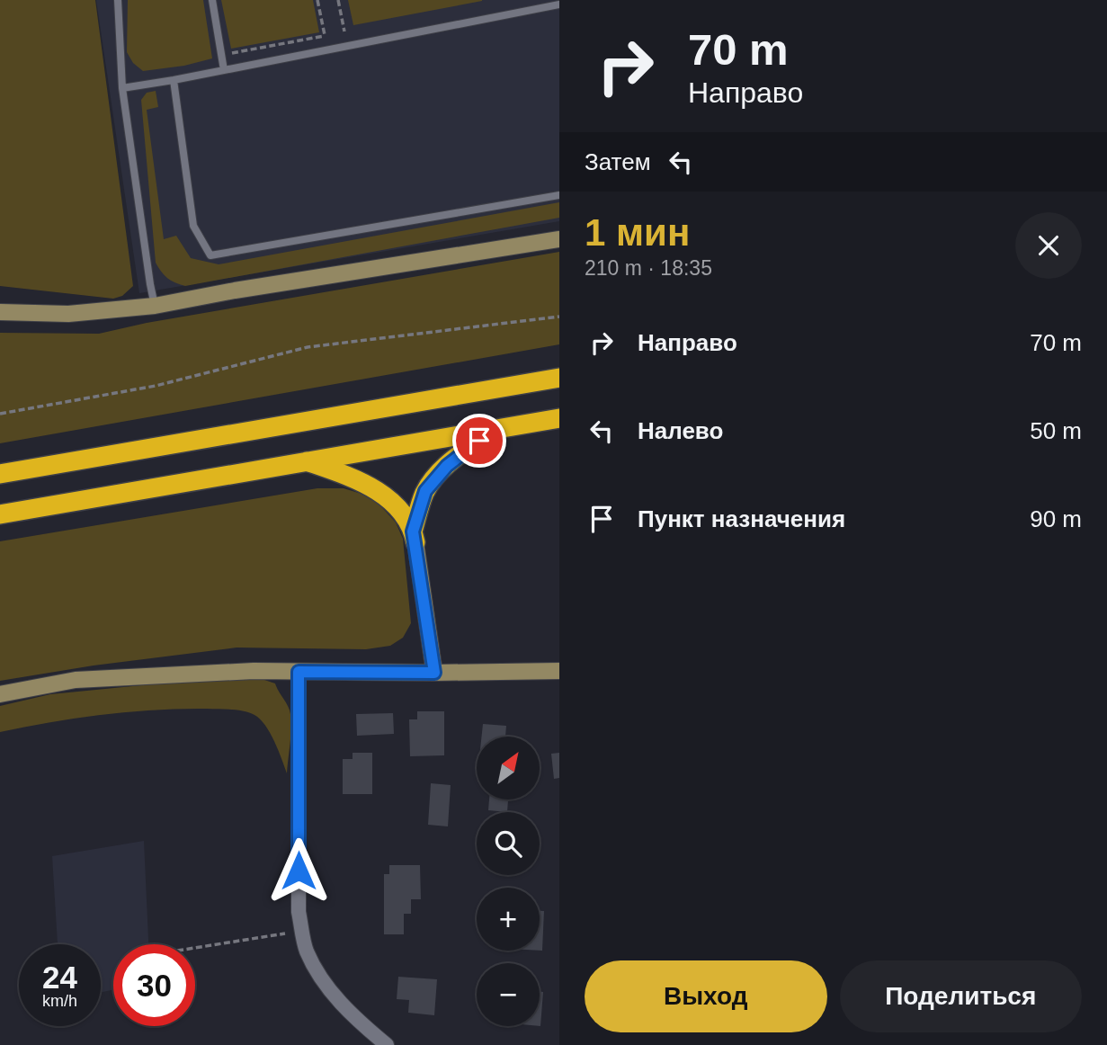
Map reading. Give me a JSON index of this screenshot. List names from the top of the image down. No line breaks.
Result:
{"north":"top right","page":{"turn":["70 m","Направо"],"then":"Затем","heading":["1 мин","210 m · 18:35"],"list":[{"name":"Направо","value":"70 m"},{"name":"Налево","value":"50 m"},{"name":"Пункт назначения","value":"90 m"}],"map_buttons":["+","−"],"speed":"24 km/h","limit":"30","buttons":["Выход","Поделиться"]}}
